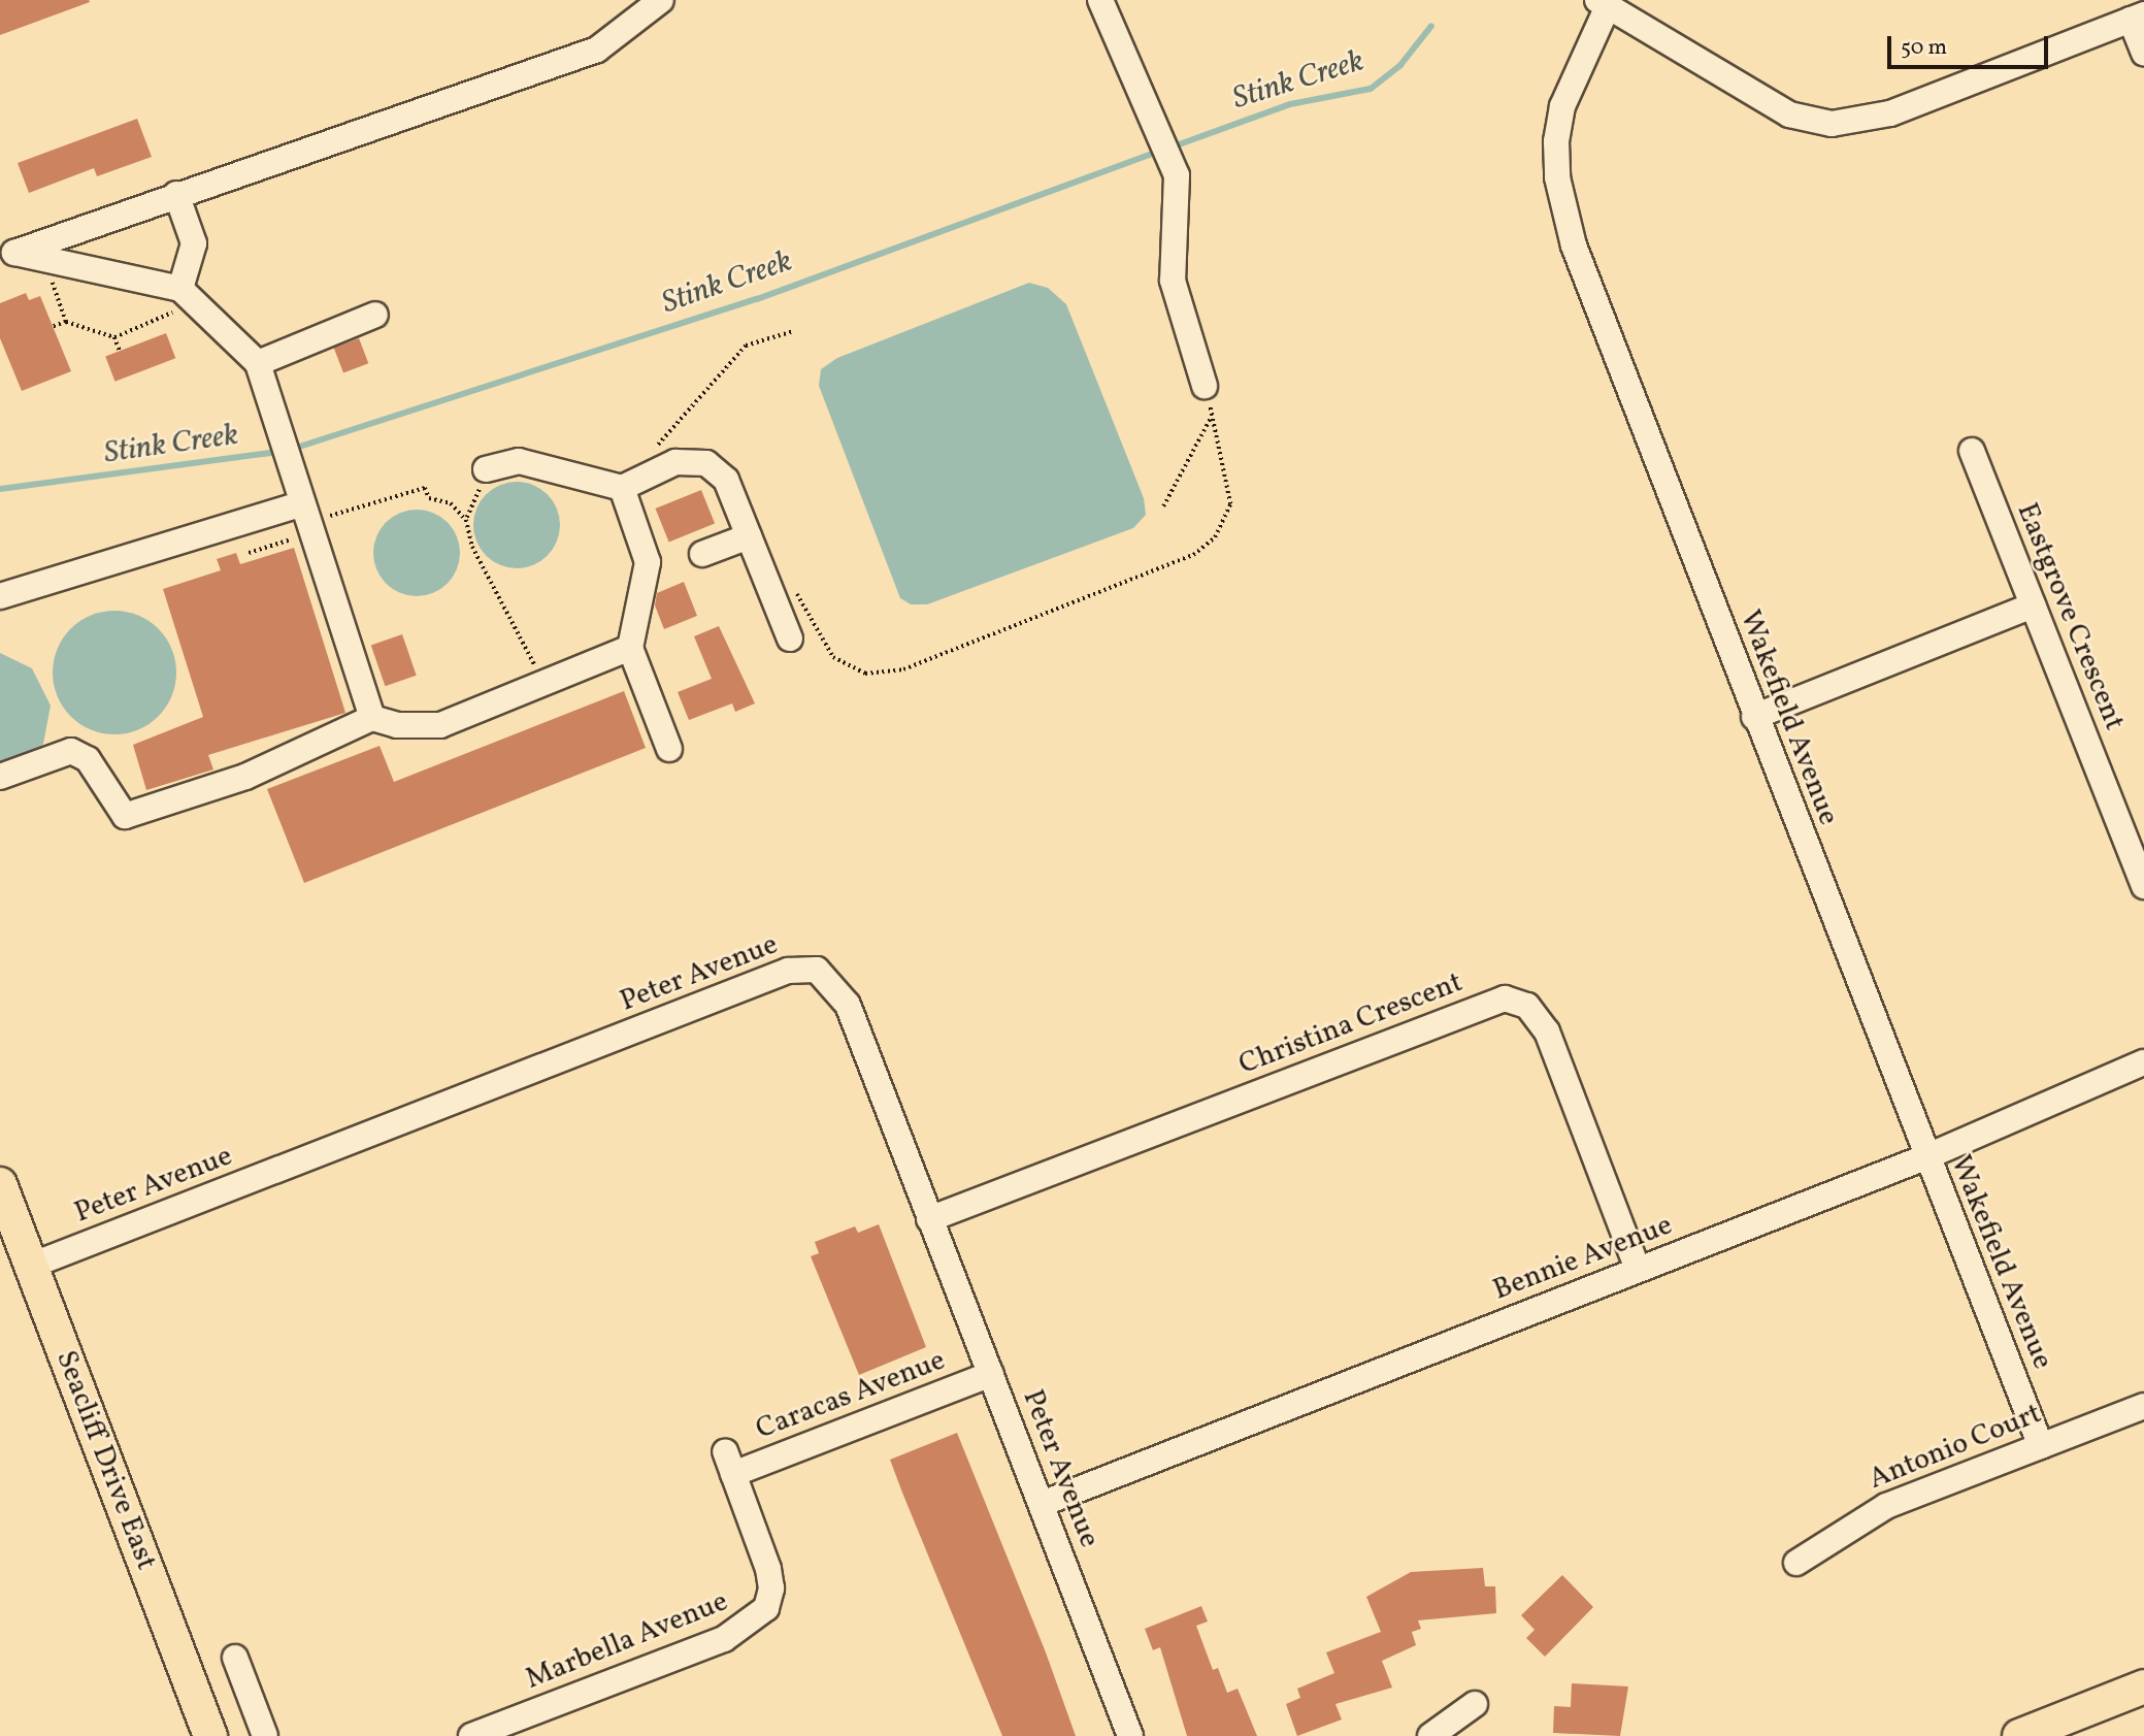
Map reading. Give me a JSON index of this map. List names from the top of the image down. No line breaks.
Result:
{"streets":{"main road":["Seacliff Drive East"],"street":["Eastgrove Crescent","Wakefield Avenue","Peter Avenue","Christina Crescent","Bennie Avenue","Caracas Avenue","Antonio Court","Marbella Avenue"]},"crossings":[["Wakefield Avenue","Bennie Avenue"],["Wakefield Avenue","Antonio Court"],["Peter Avenue","Christina Crescent"],["Peter Avenue","Bennie Avenue"],["Peter Avenue","Caracas Avenue"],["Peter Avenue","Seacliff Drive East"],["Christina Crescent","Bennie Avenue"],["Caracas Avenue","Marbella Avenue"]],"water":["Stink Creek"],"scale_bar":"50 m"}
